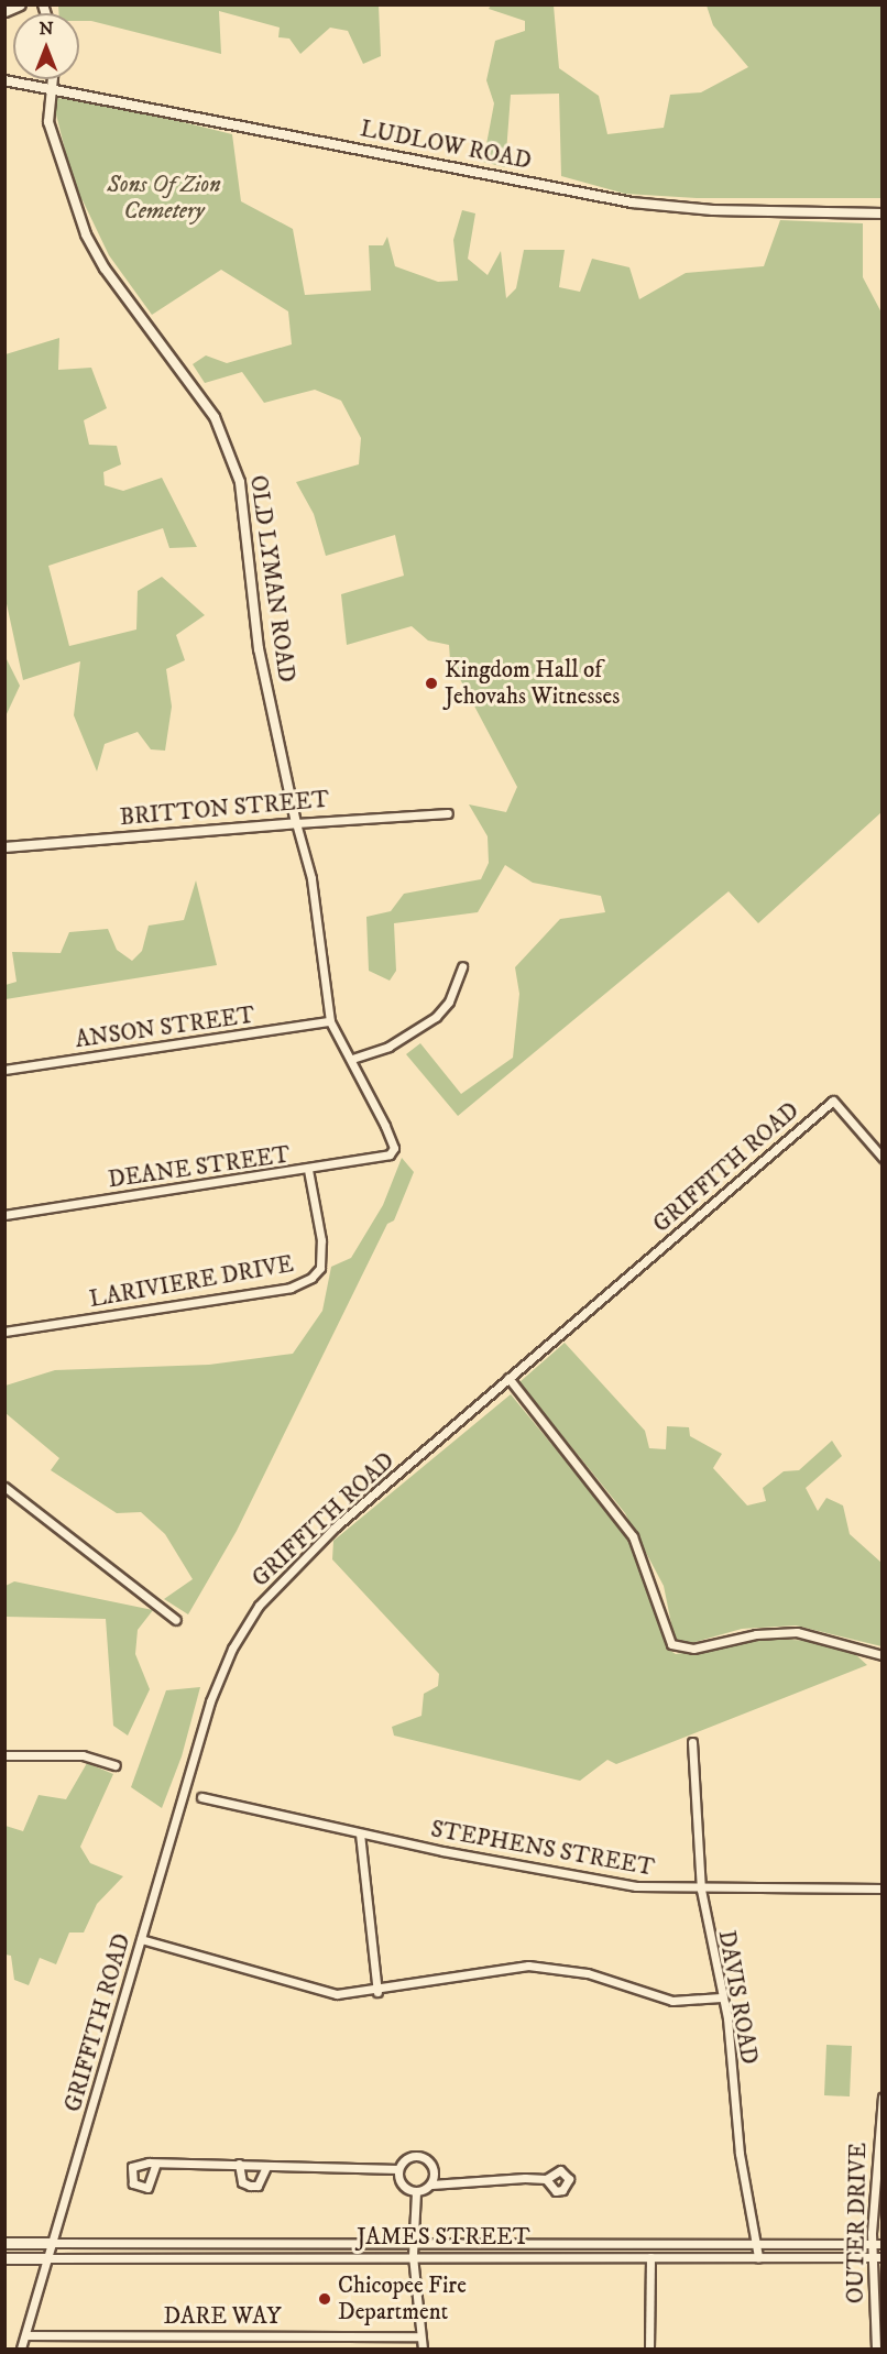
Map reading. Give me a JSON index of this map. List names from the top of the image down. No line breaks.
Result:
{"streets":{"main road":["JAMES STREET"],"street":["LUDLOW ROAD","OLD LYMAN ROAD","BRITTON STREET","ANSON STREET","DEANE STREET","GRIFFITH ROAD","LARIVIERE DRIVE","STEPHENS STREET","DAVIS ROAD","OUTER DRIVE","DARE WAY"]},"crossings":[["LUDLOW ROAD","OLD LYMAN ROAD"],["OLD LYMAN ROAD","BRITTON STREET"],["OLD LYMAN ROAD","ANSON STREET"],["OLD LYMAN ROAD","DEANE STREET"],["DEANE STREET","LARIVIERE DRIVE"],["GRIFFITH ROAD","JAMES STREET"],["GRIFFITH ROAD","DARE WAY"],["STEPHENS STREET","DAVIS ROAD"],["DAVIS ROAD","JAMES STREET"],["OUTER DRIVE","JAMES STREET"]],"parks":["Sons Of Zion Cemetery"],"places":["Kingdom Hall of Jehovahs Witnesses","Chicopee Fire Department"],"north":"top"}
